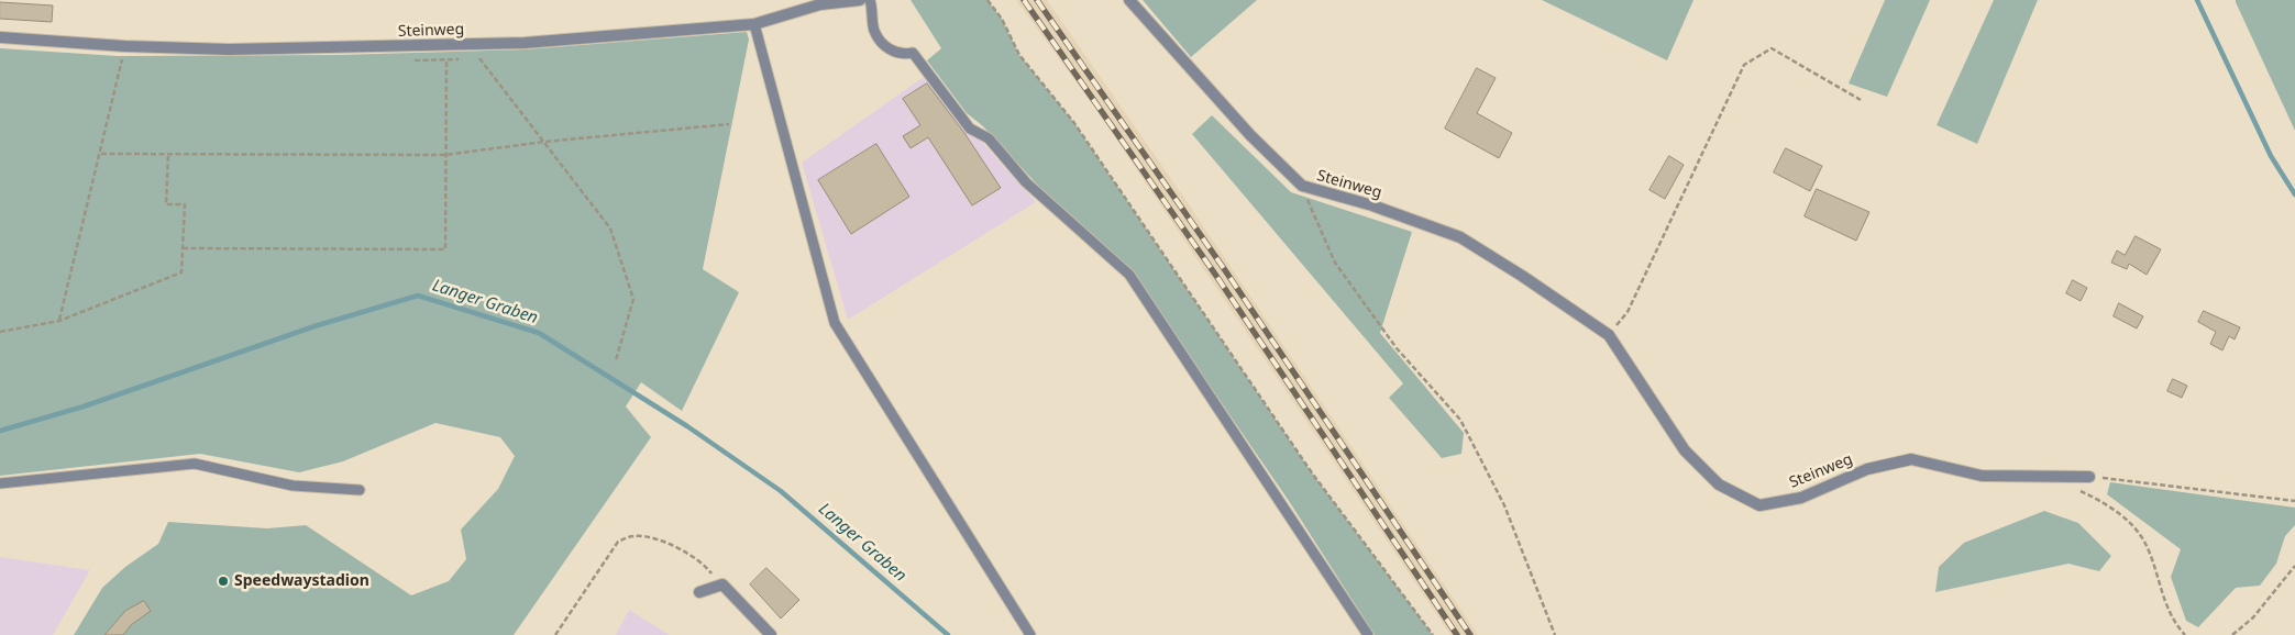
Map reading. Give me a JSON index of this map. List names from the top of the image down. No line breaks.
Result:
{"streets":{"street":["Steinweg"]},"water":["Langer Graben"],"places":["Speedwaystadion"]}
